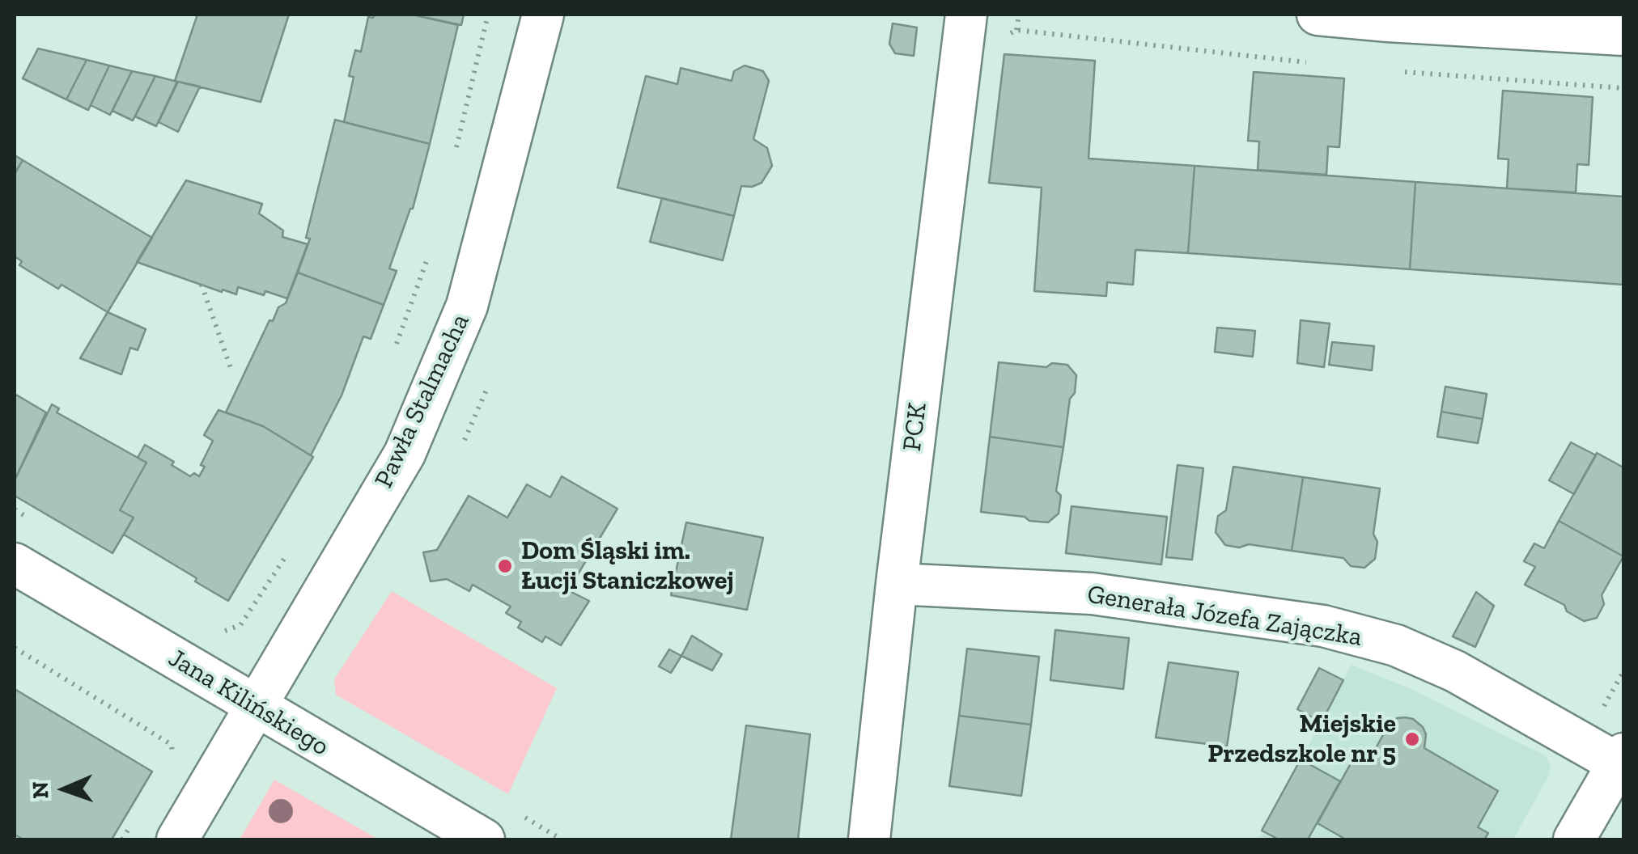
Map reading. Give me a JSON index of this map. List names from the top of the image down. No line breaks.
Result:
{"streets":{"street":["Pawła Stalmacha","PCK","Generała Józefa Zajączka","Jana Kilińskiego"]},"crossings":[["Pawła Stalmacha","Jana Kilińskiego"],["PCK","Generała Józefa Zajączka"]],"places":["Dom Śląski im. Łucji Staniczkowej","Miejskie Przedszkole nr 5"],"north":"left"}
